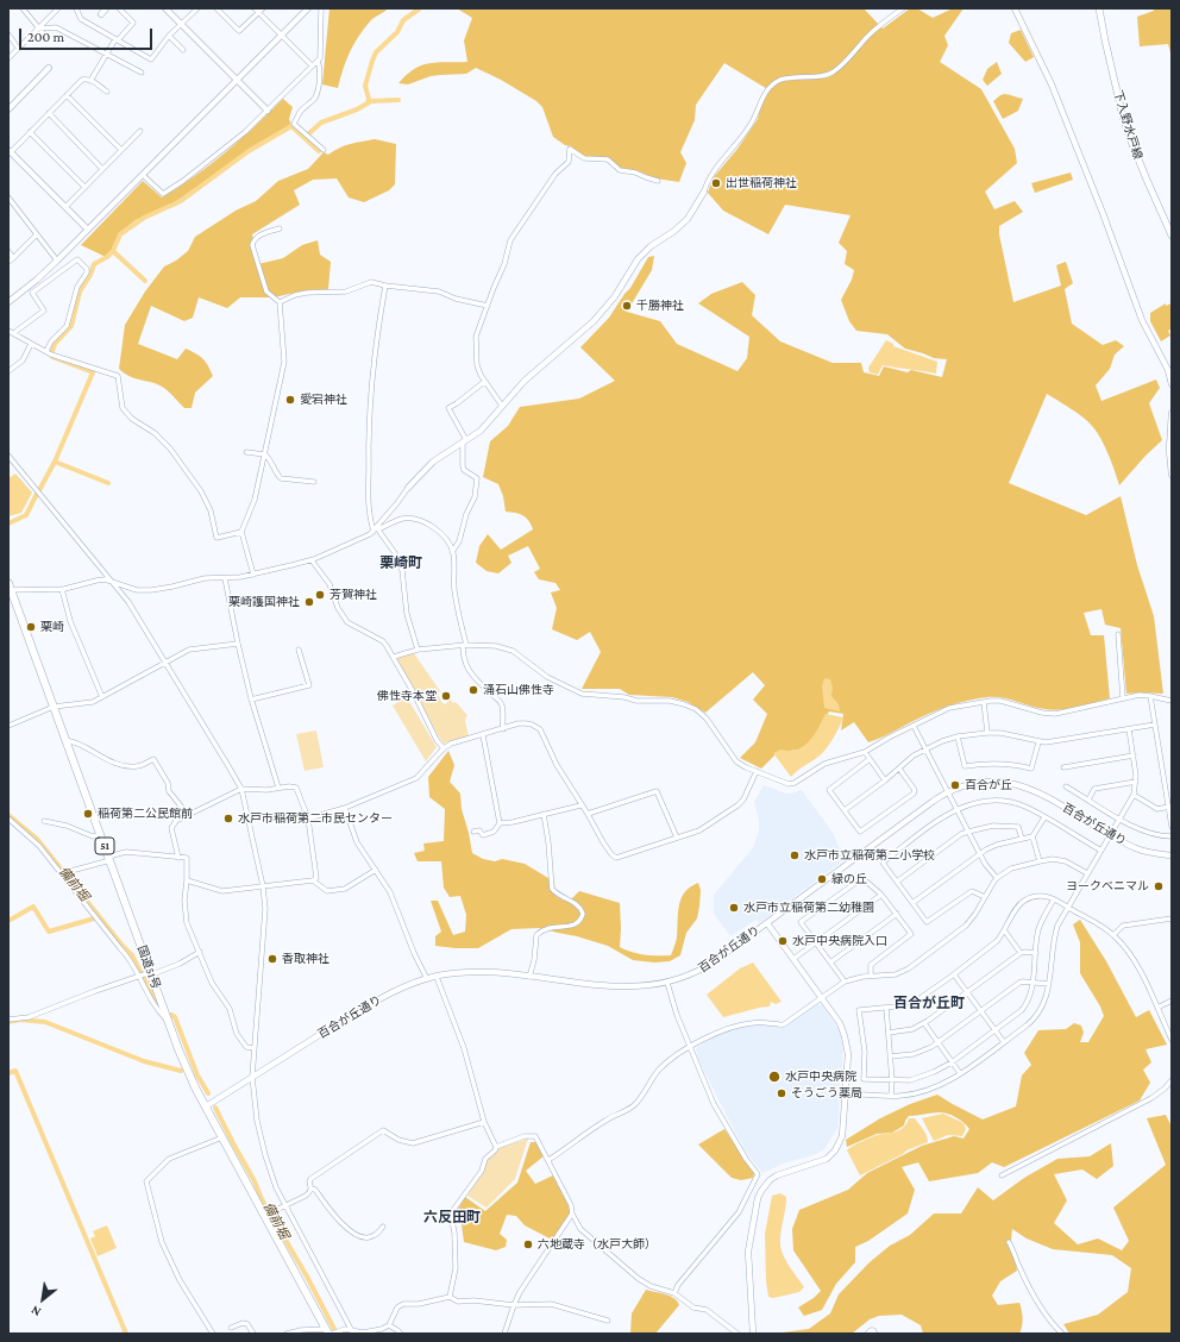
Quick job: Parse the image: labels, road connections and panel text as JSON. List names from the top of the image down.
{
  "streets": {
    "highway": ["51", "国道51号"],
    "main road": ["下入野水戸線"],
    "street": ["百合が丘通り"]
  },
  "crossings": [
    ["百合が丘通り", "国道51号"]
  ],
  "districts": ["栗崎町", "百合が丘町", "六反田町"],
  "water": ["備前堀"],
  "places": [
    "出世稲荷神社",
    "千勝神社",
    "愛宕神社",
    "芳賀神社",
    "栗崎護国神社",
    "栗崎",
    "涌石山佛性寺",
    "佛性寺本堂",
    "百合が丘",
    "稲荷第二公民館前",
    "水戸市稲荷第二市民センター",
    "水戸市立稲荷第二小学校",
    "緑の丘",
    "ヨークベニマル",
    "水戸市立稲荷第二幼稚園",
    "水戸中央病院入口",
    "香取神社",
    "水戸中央病院",
    "そうごう薬局",
    "六地蔵寺（水戸大師）"
  ],
  "scale_bar": "200 m",
  "north": "bottom left"
}
